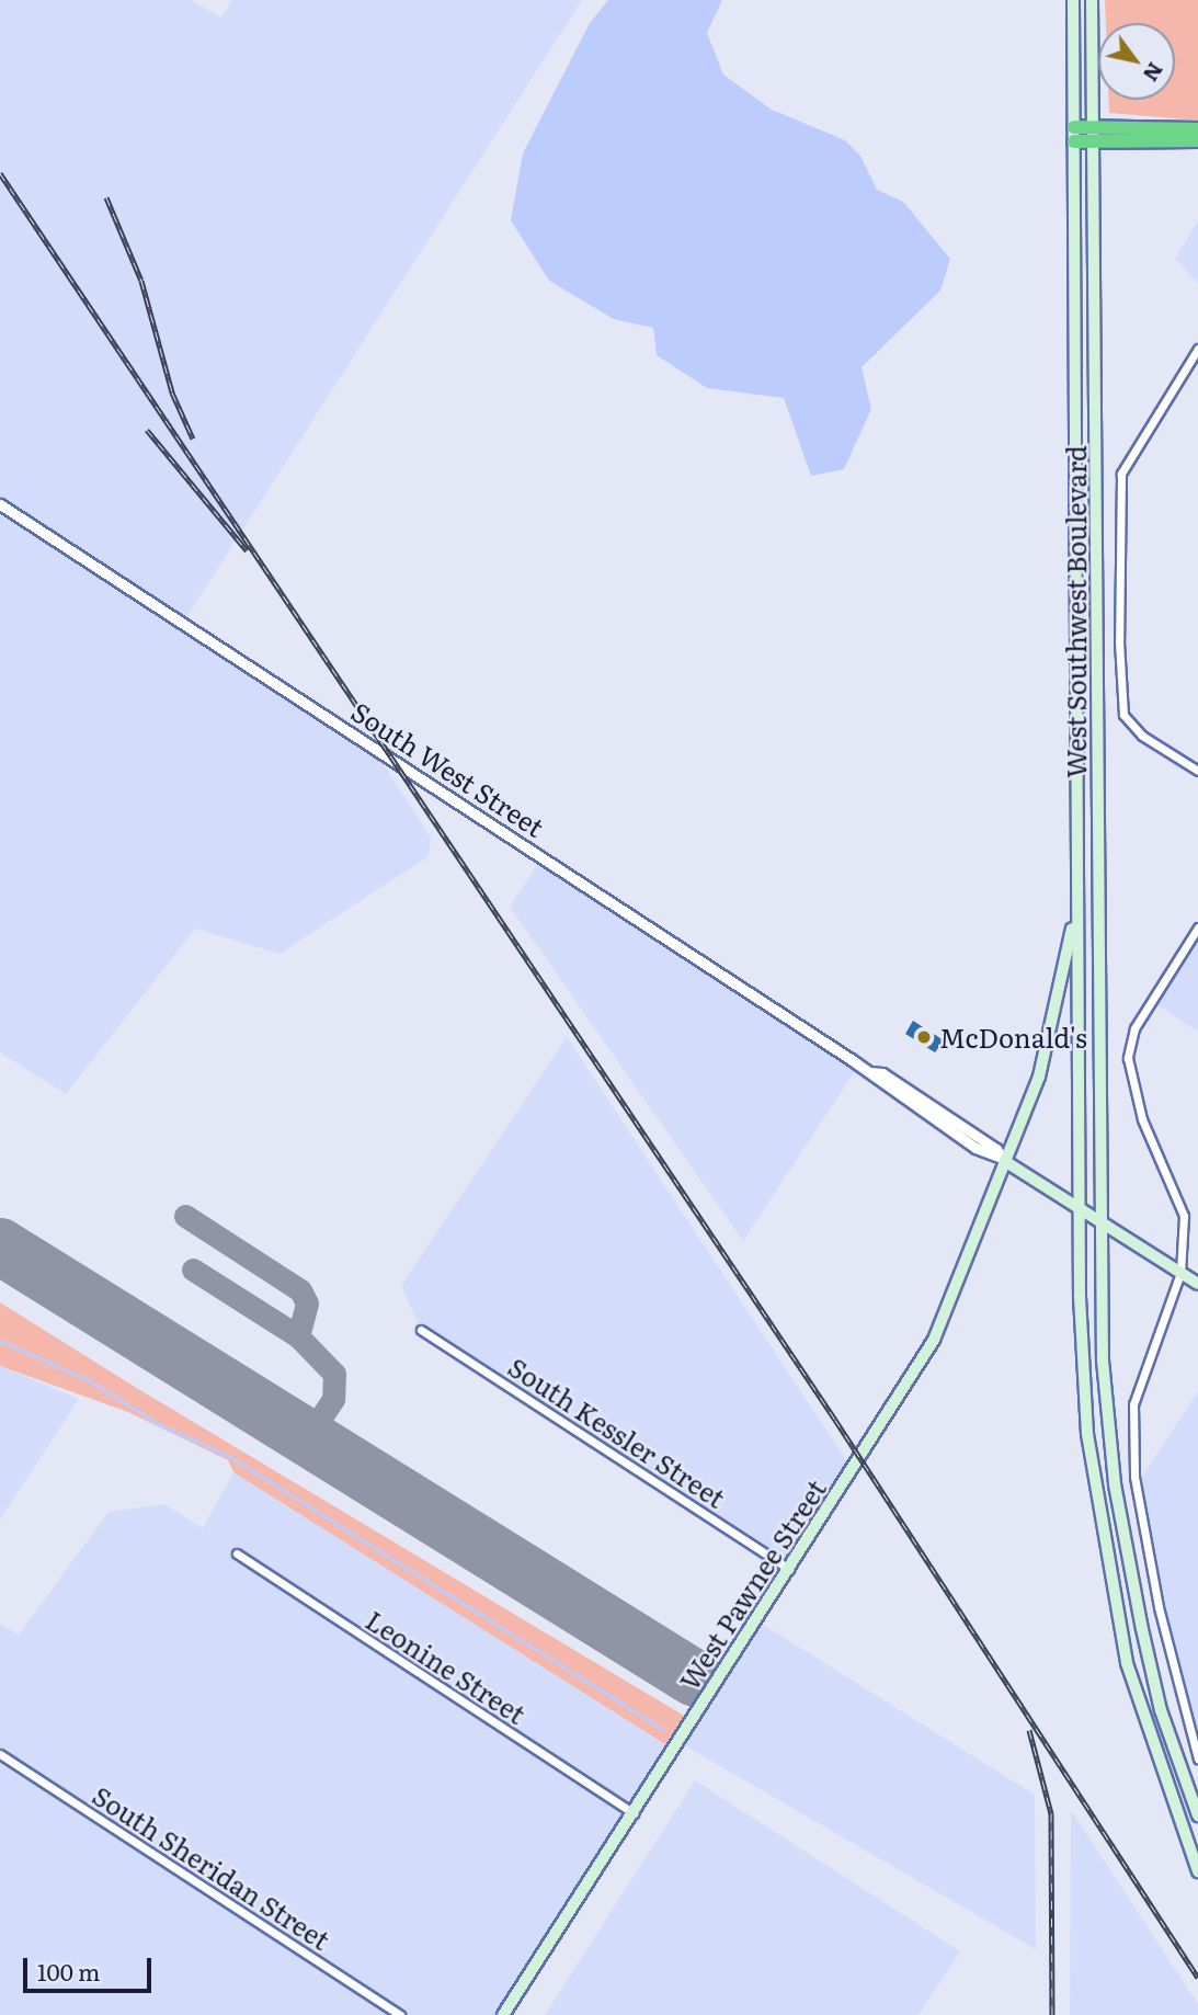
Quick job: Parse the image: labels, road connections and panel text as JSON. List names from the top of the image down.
{
  "streets": {
    "main road": ["West Southwest Boulevard", "South West Street", "West Pawnee Street"],
    "street": ["South Kessler Street", "Leonine Street", "South Sheridan Street"]
  },
  "crossings": [
    ["West Southwest Boulevard", "South West Street"],
    ["West Southwest Boulevard", "West Pawnee Street"],
    ["South West Street", "West Pawnee Street"],
    ["South Kessler Street", "West Pawnee Street"],
    ["West Pawnee Street", "Leonine Street"]
  ],
  "places": ["McDonald's"],
  "scale_bar": "100 m",
  "north": "bottom right"
}
